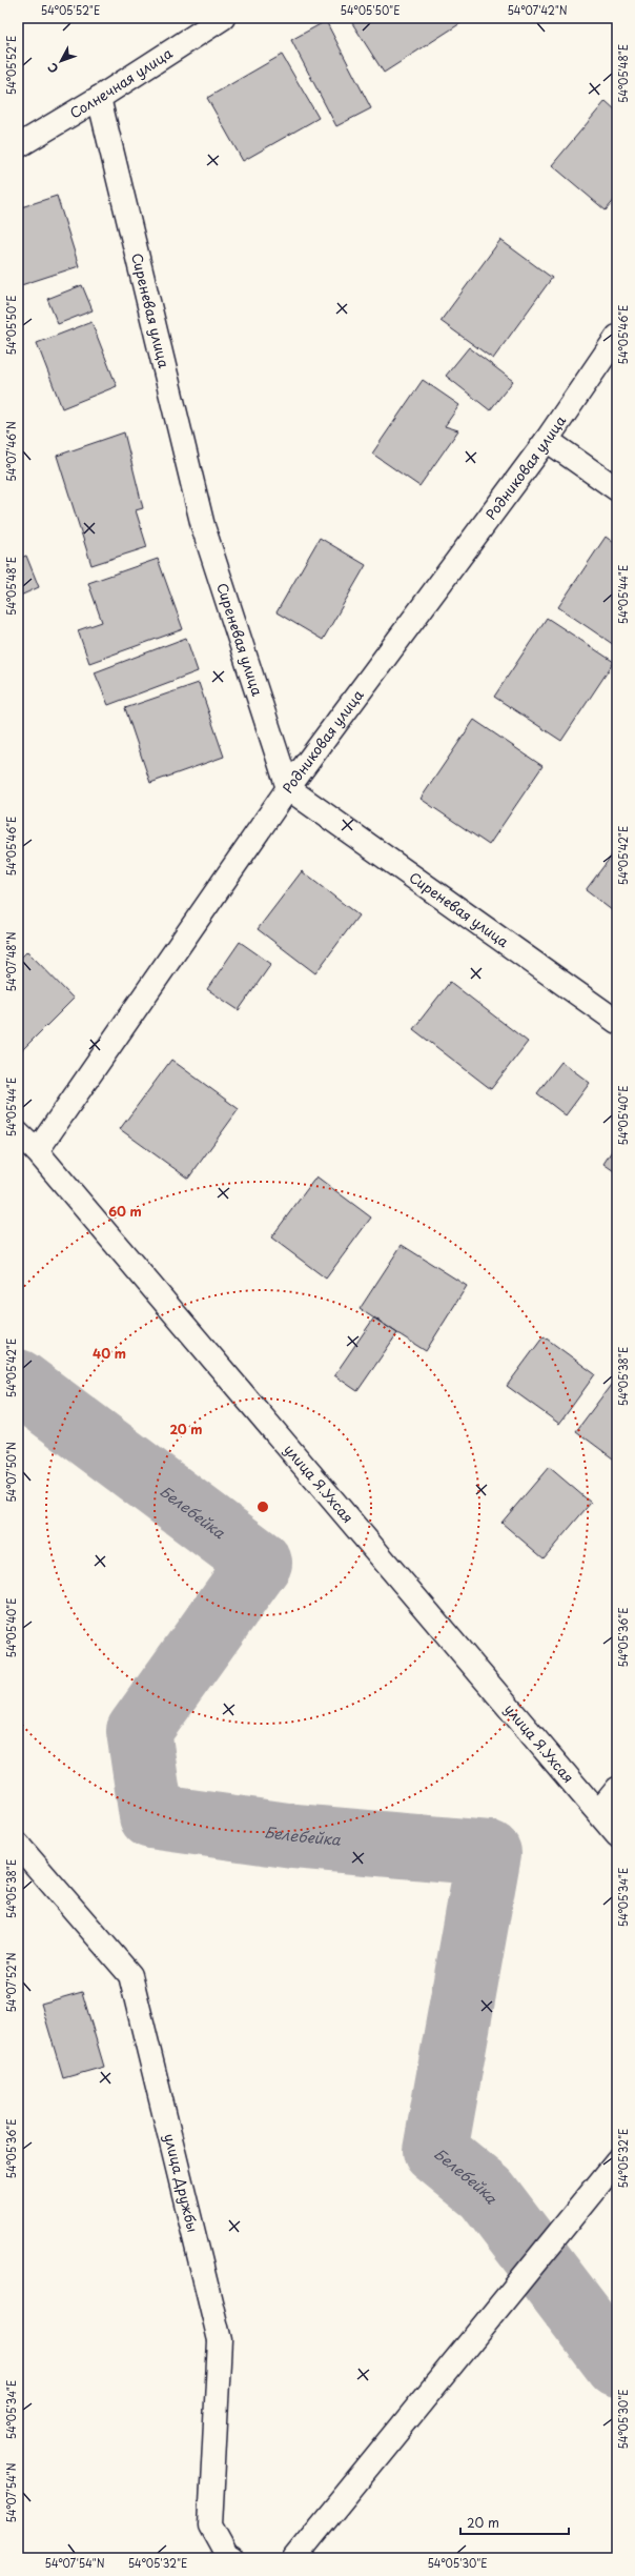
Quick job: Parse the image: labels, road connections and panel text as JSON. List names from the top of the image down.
{
  "streets": {
    "street": [
      "Солнечная улица",
      "Сиреневая улица",
      "Родниковая улица",
      "улица Я.Ухсая",
      "улица Дружбы"
    ]
  },
  "crossings": [
    ["Солнечная улица", "Сиреневая улица"],
    ["Сиреневая улица", "Родниковая улица"],
    ["Родниковая улица", "улица Я.Ухсая"]
  ],
  "water": ["Белебейка"],
  "scale_bar": "20 m",
  "north": "bottom left",
  "coordinates": [
    "54°05'52\"E",
    "54°05'50\"E",
    "54°07'42\"N",
    "54°05'48\"E",
    "54°05'46\"E",
    "54°07'46\"N",
    "54°05'44\"E",
    "54°05'42\"E",
    "54°07'48\"N",
    "54°05'40\"E",
    "54°05'38\"E",
    "54°07'50\"N",
    "54°05'36\"E",
    "54°05'34\"E",
    "54°07'52\"N",
    "54°05'32\"E",
    "54°05'30\"E",
    "54°07'54\"N"
  ],
  "rings": ["60 m", "40 m", "20 m"]
}
